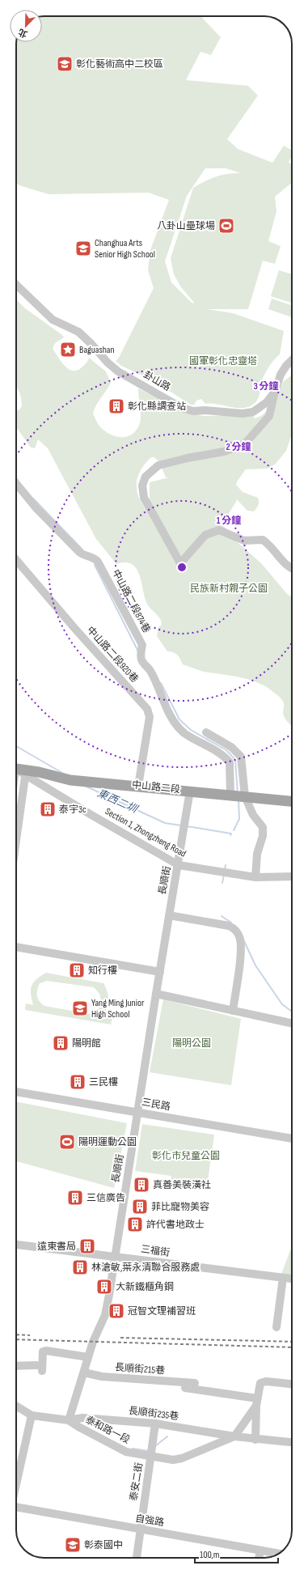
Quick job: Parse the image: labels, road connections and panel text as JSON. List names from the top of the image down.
{
  "streets": {
    "main road": ["中山路二段"],
    "street": [
      "卦山路",
      "中山路二段874巷",
      "中山路二段920巷",
      "Section 1, Zhongzheng Road",
      "長順街",
      "三民路",
      "三福街",
      "長順街215巷",
      "長順街235巷",
      "泰和路一段",
      "泰安二街",
      "自強路"
    ]
  },
  "crossings": [
    ["中山路二段874巷", "中山路二段"],
    ["中山路二段920巷", "中山路二段"],
    ["中山路二段", "Section 1, Zhongzheng Road"],
    ["中山路二段", "長順街"],
    ["Section 1, Zhongzheng Road", "長順街"],
    ["長順街", "三民路"],
    ["長順街", "三福街"],
    ["長順街", "長順街215巷"],
    ["長順街", "長順街235巷"],
    ["長順街", "泰和路一段"],
    ["長順街235巷", "泰和路一段"],
    ["長順街235巷", "泰安二街"],
    ["泰和路一段", "泰安二街"],
    ["泰安二街", "自強路"]
  ],
  "water": ["東西二圳"],
  "parks": [
    "國軍彰化忠靈塔",
    "民族新村親子公園",
    "陽明公園",
    "彰化市兒童公園"
  ],
  "places": {
    "school or university": [
      "彰化藝術高中二校區",
      "Changhua Arts Senior High School",
      "Yang Ming Junior High School",
      "彰泰國中"
    ],
    "sports": ["八卦山壘球場", "陽明運動公園"],
    "place": ["Baguashan"],
    "building": [
      "彰化縣調查站",
      "泰宇3c",
      "知行樓",
      "陽明館",
      "三民樓",
      "真善美裝潢社",
      "三信廣告",
      "菲比寵物美容",
      "許代書地政士",
      "遠東書局",
      "林滄敏,葉永清聯合服務處",
      "大新鐵櫃角鋼",
      "冠智文理補習班"
    ]
  },
  "scale_bar": "100 m",
  "north": "bottom left",
  "rings": ["3 分鐘", "2 分鐘", "1 分鐘"]
}
